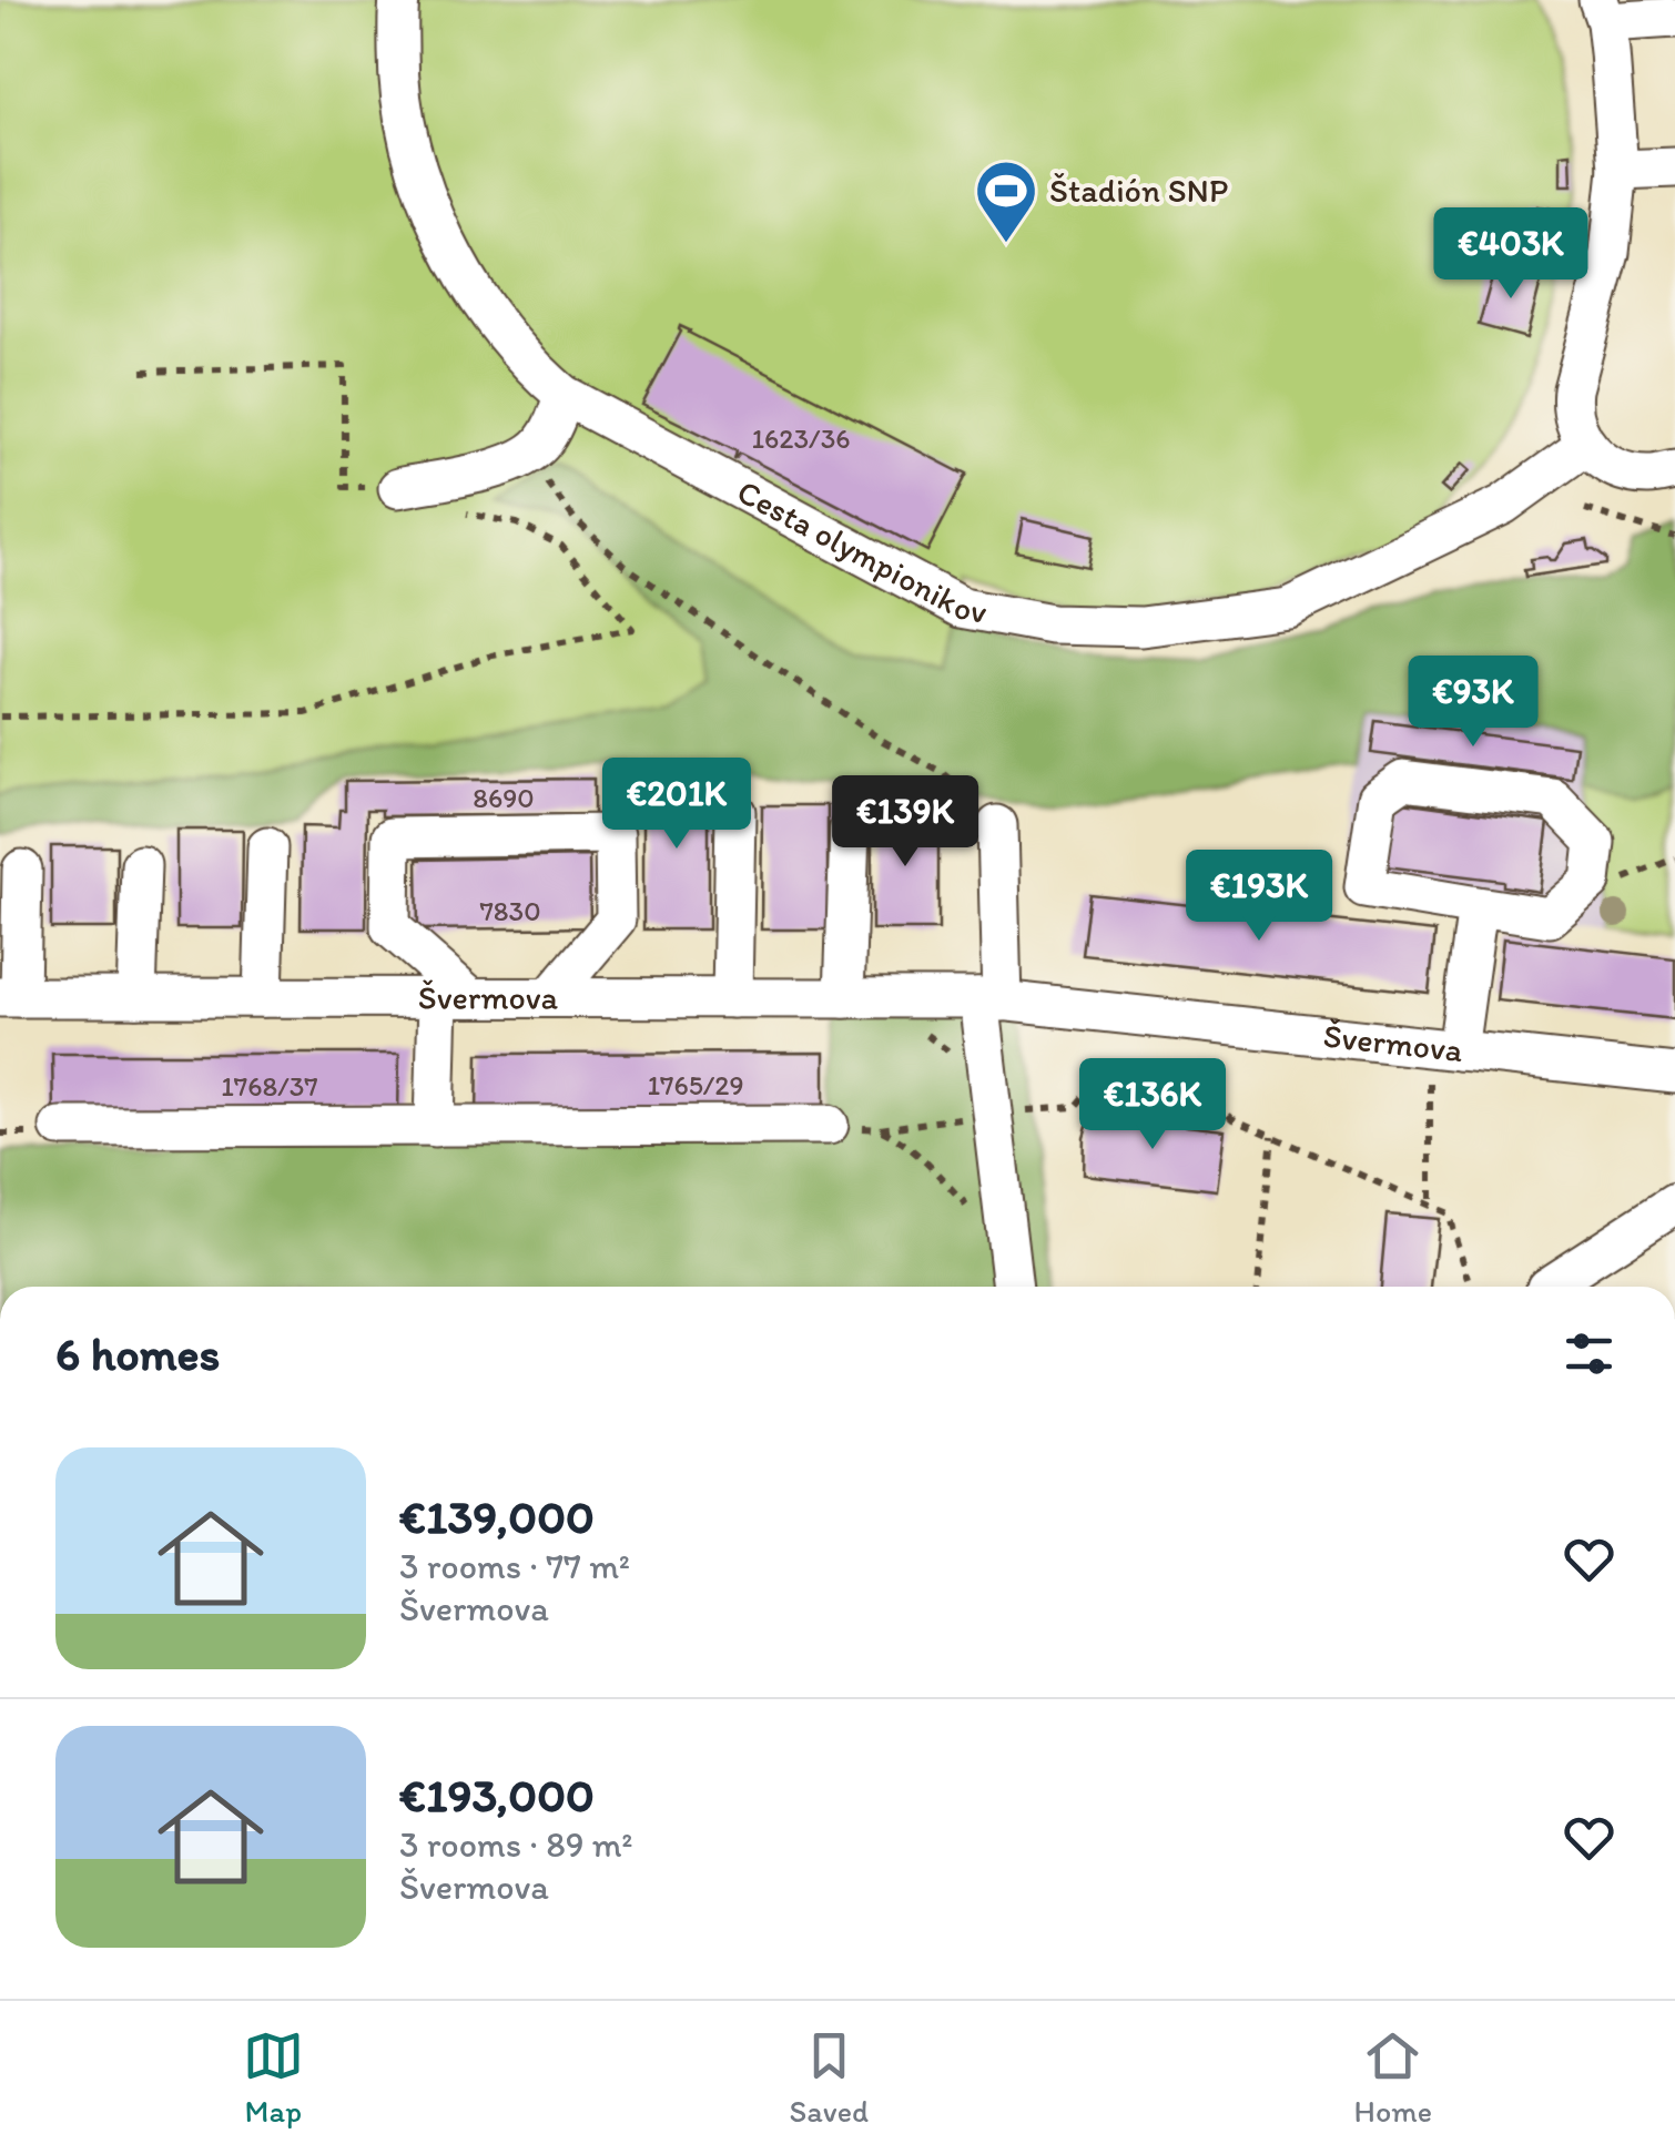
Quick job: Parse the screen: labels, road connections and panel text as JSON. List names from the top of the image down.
{
  "streets": {
    "street": ["Cesta olympionikov", "Švermova"]
  },
  "places": {
    "sports": ["Štadión SNP"]
  },
  "house_numbers": [
    "1623/36",
    "8690",
    "7830",
    "1765/29",
    "1768/37"
  ],
  "page": {
    "price": [
      "€403K",
      "€93K",
      "€201K",
      "€139K",
      "€193K",
      "€136K"
    ],
    "heading": "6 homes",
    "list": [
      {
        "name": "€139,000",
        "note": "3 rooms · 77 m² · Švermova"
      },
      {
        "name": "€193,000",
        "note": "3 rooms · 89 m² · Švermova"
      }
    ],
    "tabs": ["Map", "Saved", "Home"]
  }
}
